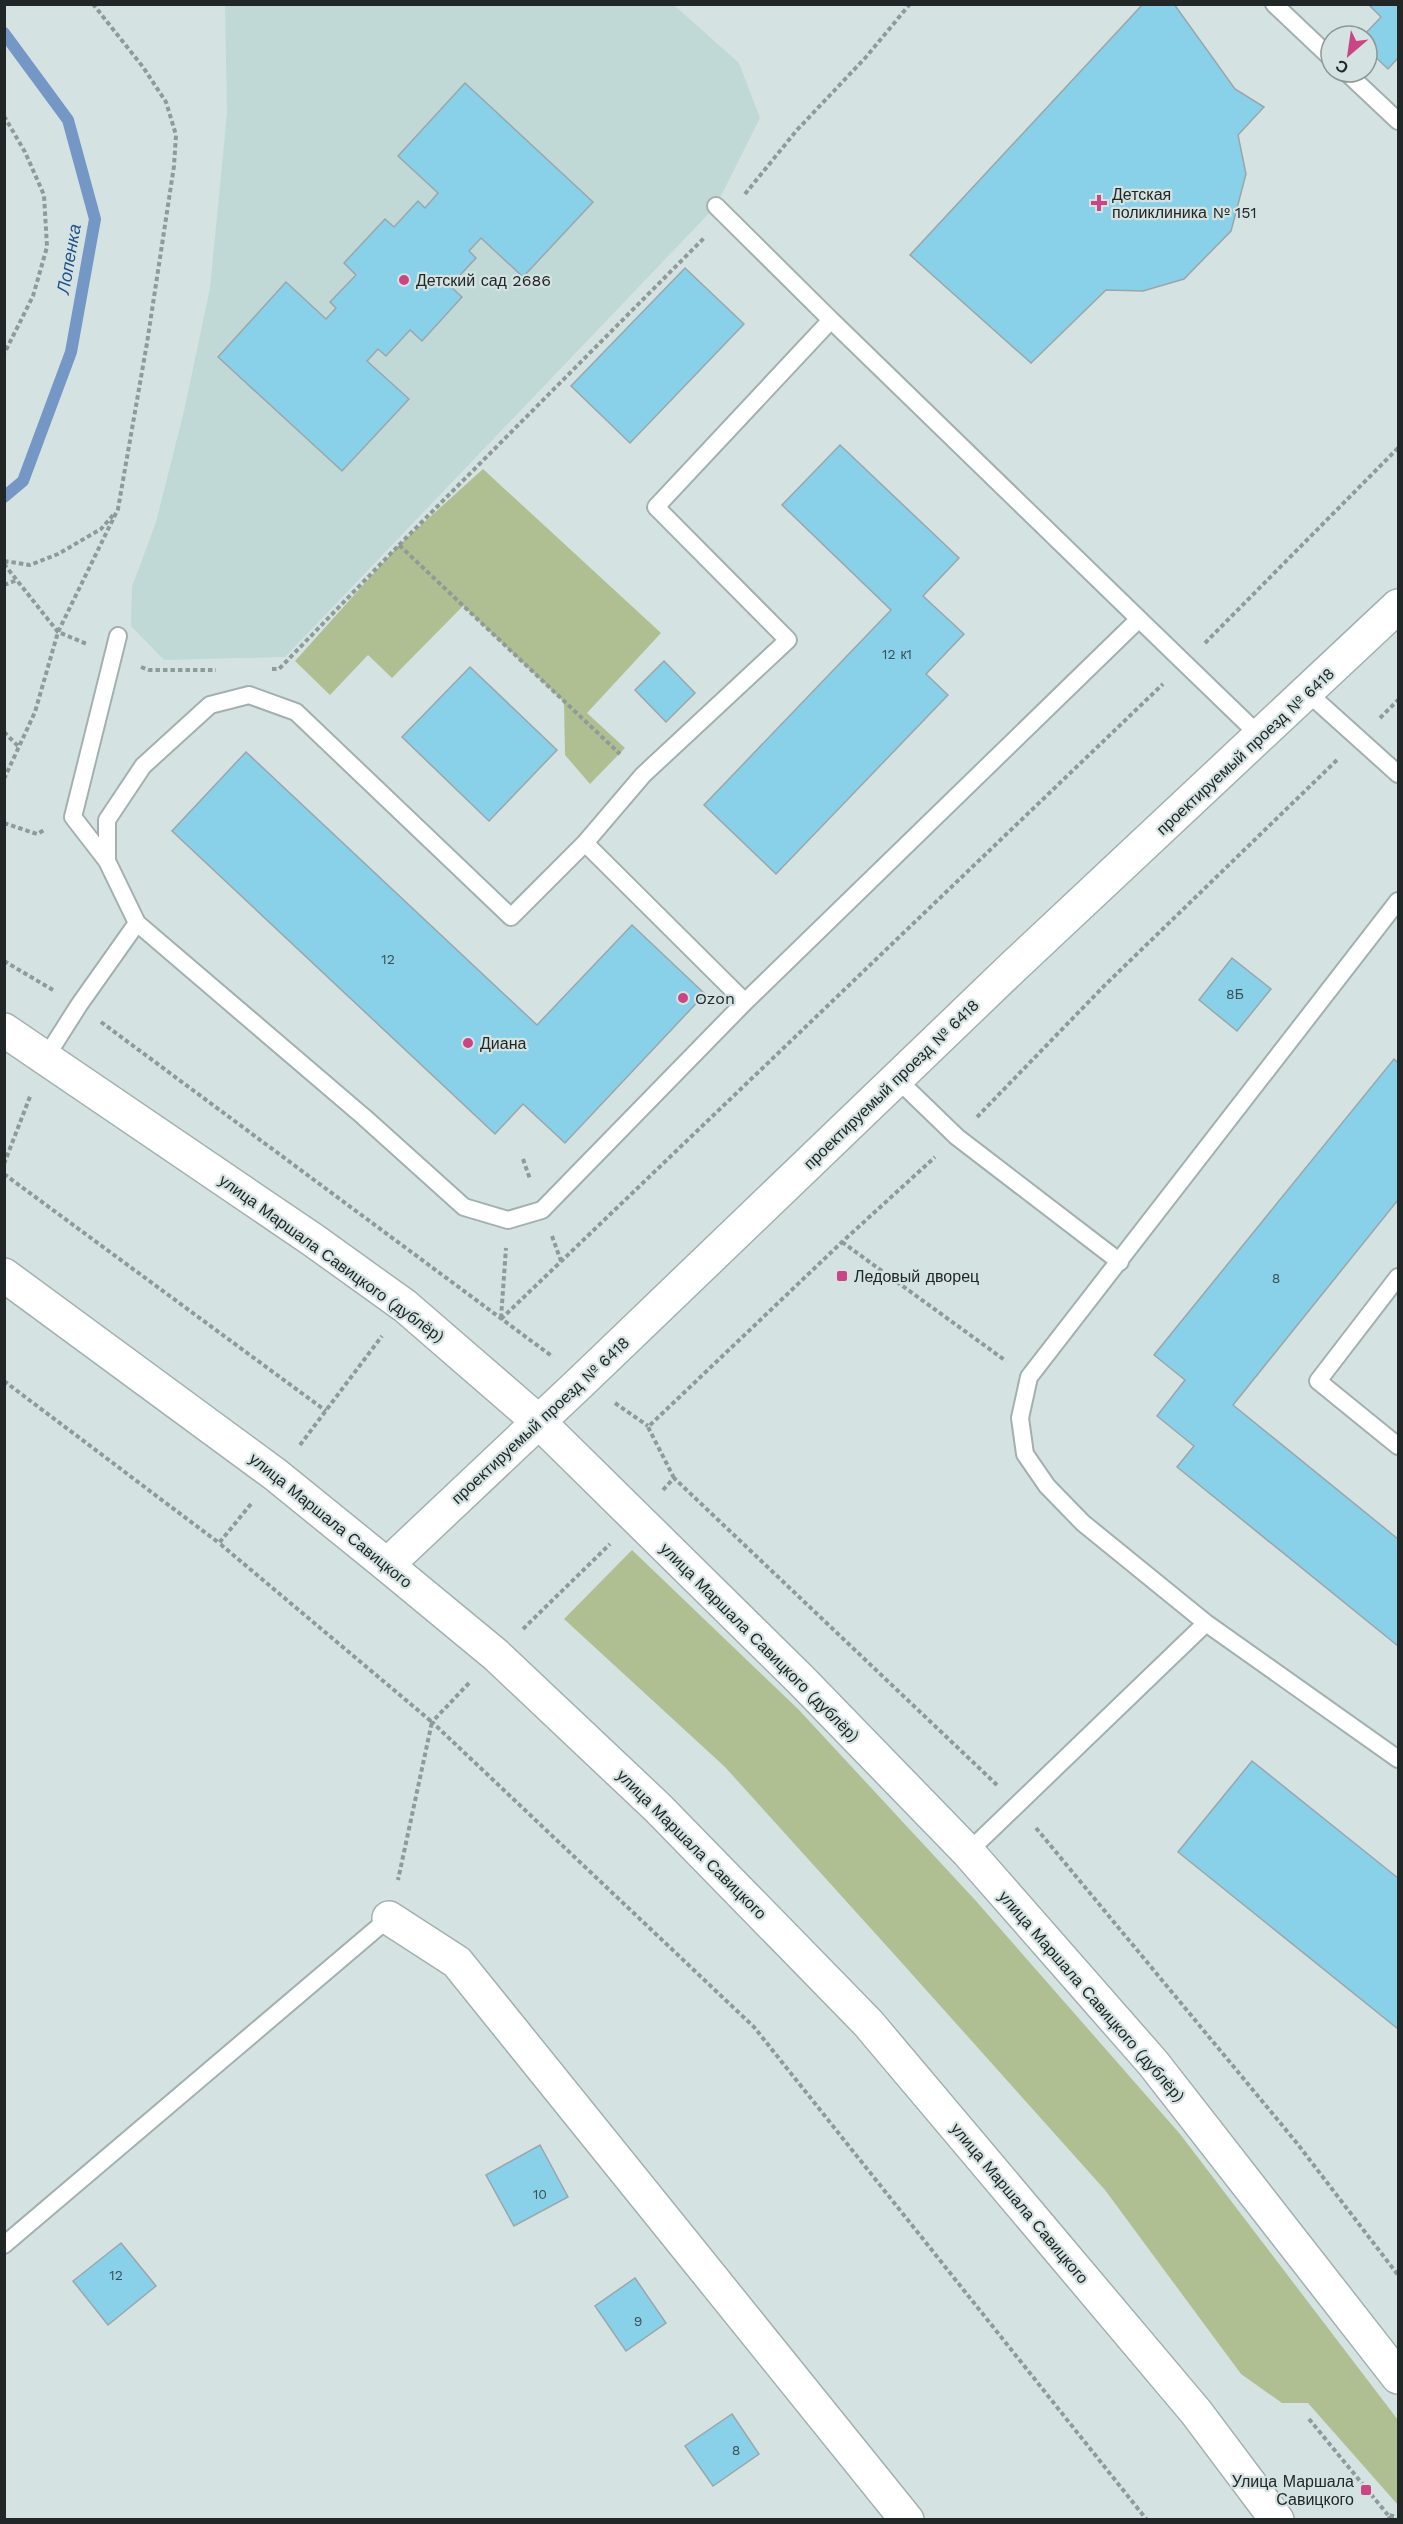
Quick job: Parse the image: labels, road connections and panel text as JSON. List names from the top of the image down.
{
  "streets": {
    "street": ["проектируемый проезд № 6418", "улица Маршала Савицкого (дублёр)", "улица Маршала Савицкого"]
  },
  "crossings": [
    ["проектируемый проезд № 6418", "улица Маршала Савицкого (дублёр)"],
    ["проектируемый проезд № 6418", "улица Маршала Савицкого"]
  ],
  "water": ["Лопенка"],
  "places": {
    "health": ["Детская поликлиника № 151"],
    "other": ["Детский сад 2686", "Ozon", "Диана"],
    "transit": ["Ледовый дворец", "Улица Маршала Савицкого"]
  },
  "house_numbers": [
    "12 к1",
    "12",
    "8Б",
    "8",
    "10",
    "12",
    "9",
    "8"
  ],
  "north": "bottom left"
}
